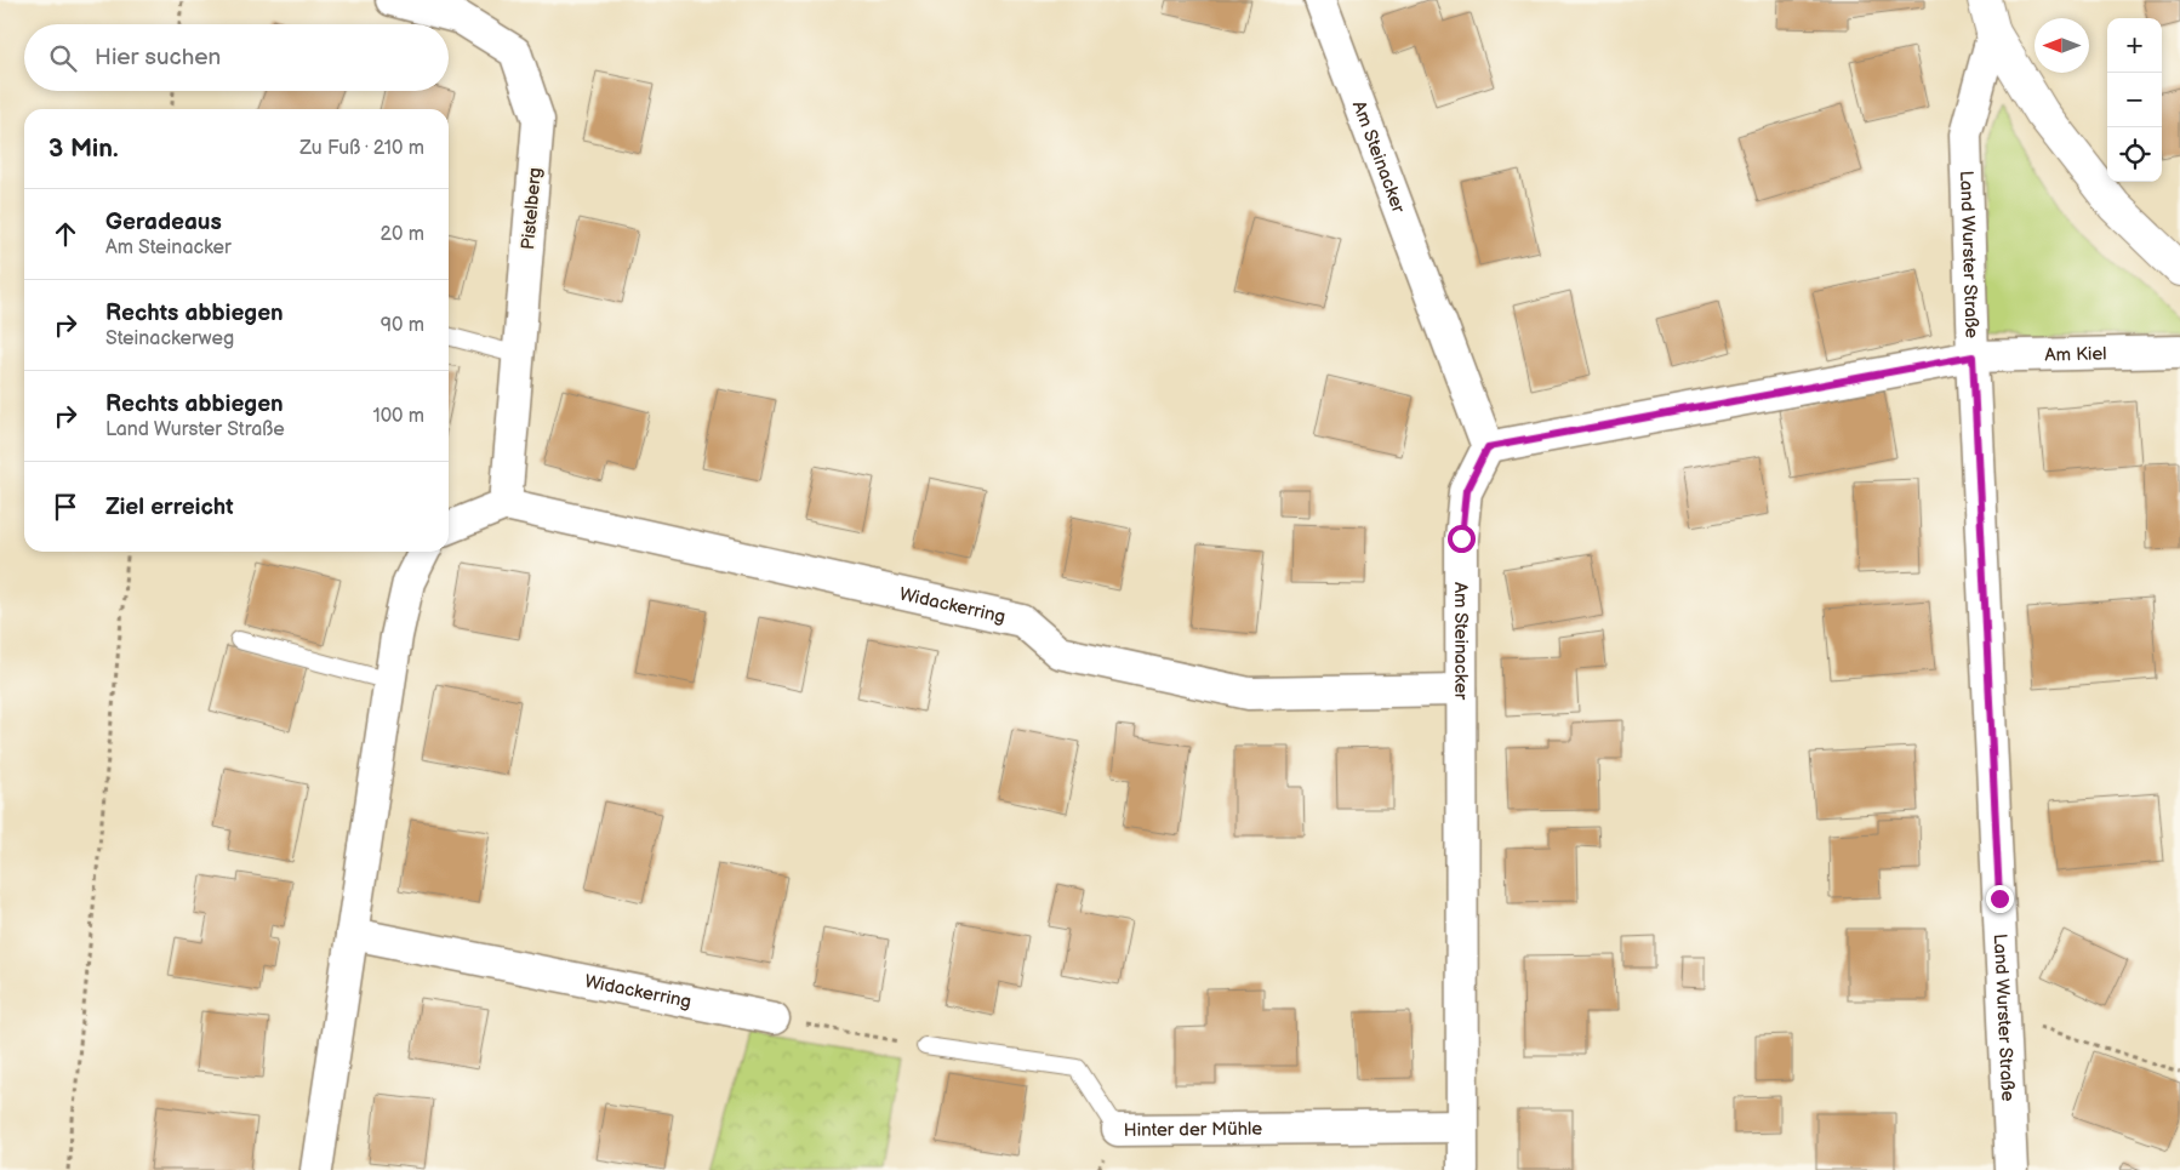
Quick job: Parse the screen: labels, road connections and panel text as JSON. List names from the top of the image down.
{
  "streets": {
    "street": [
      "Am Steinacker",
      "Pistelberg",
      "Land Wurster Straße",
      "Am Kiel",
      "Widackerring",
      "Hinter der Mühle"
    ]
  },
  "crossings": [
    ["Am Steinacker", "Am Kiel"],
    ["Am Steinacker", "Widackerring"],
    ["Am Steinacker", "Hinter der Mühle"],
    ["Pistelberg", "Widackerring"],
    ["Land Wurster Straße", "Am Kiel"]
  ],
  "north": "left",
  "page": {
    "map_buttons": ["+", "−"],
    "search": "Hier suchen",
    "heading": ["3 Min.", "Zu Fuß · 210 m"],
    "list": [
      ["Geradeaus", "Am Steinacker", "20 m"],
      ["Rechts abbiegen", "Steinackerweg", "90 m"],
      ["Rechts abbiegen", "Land Wurster Straße", "100 m"],
      "Ziel erreicht"
    ]
  }
}
